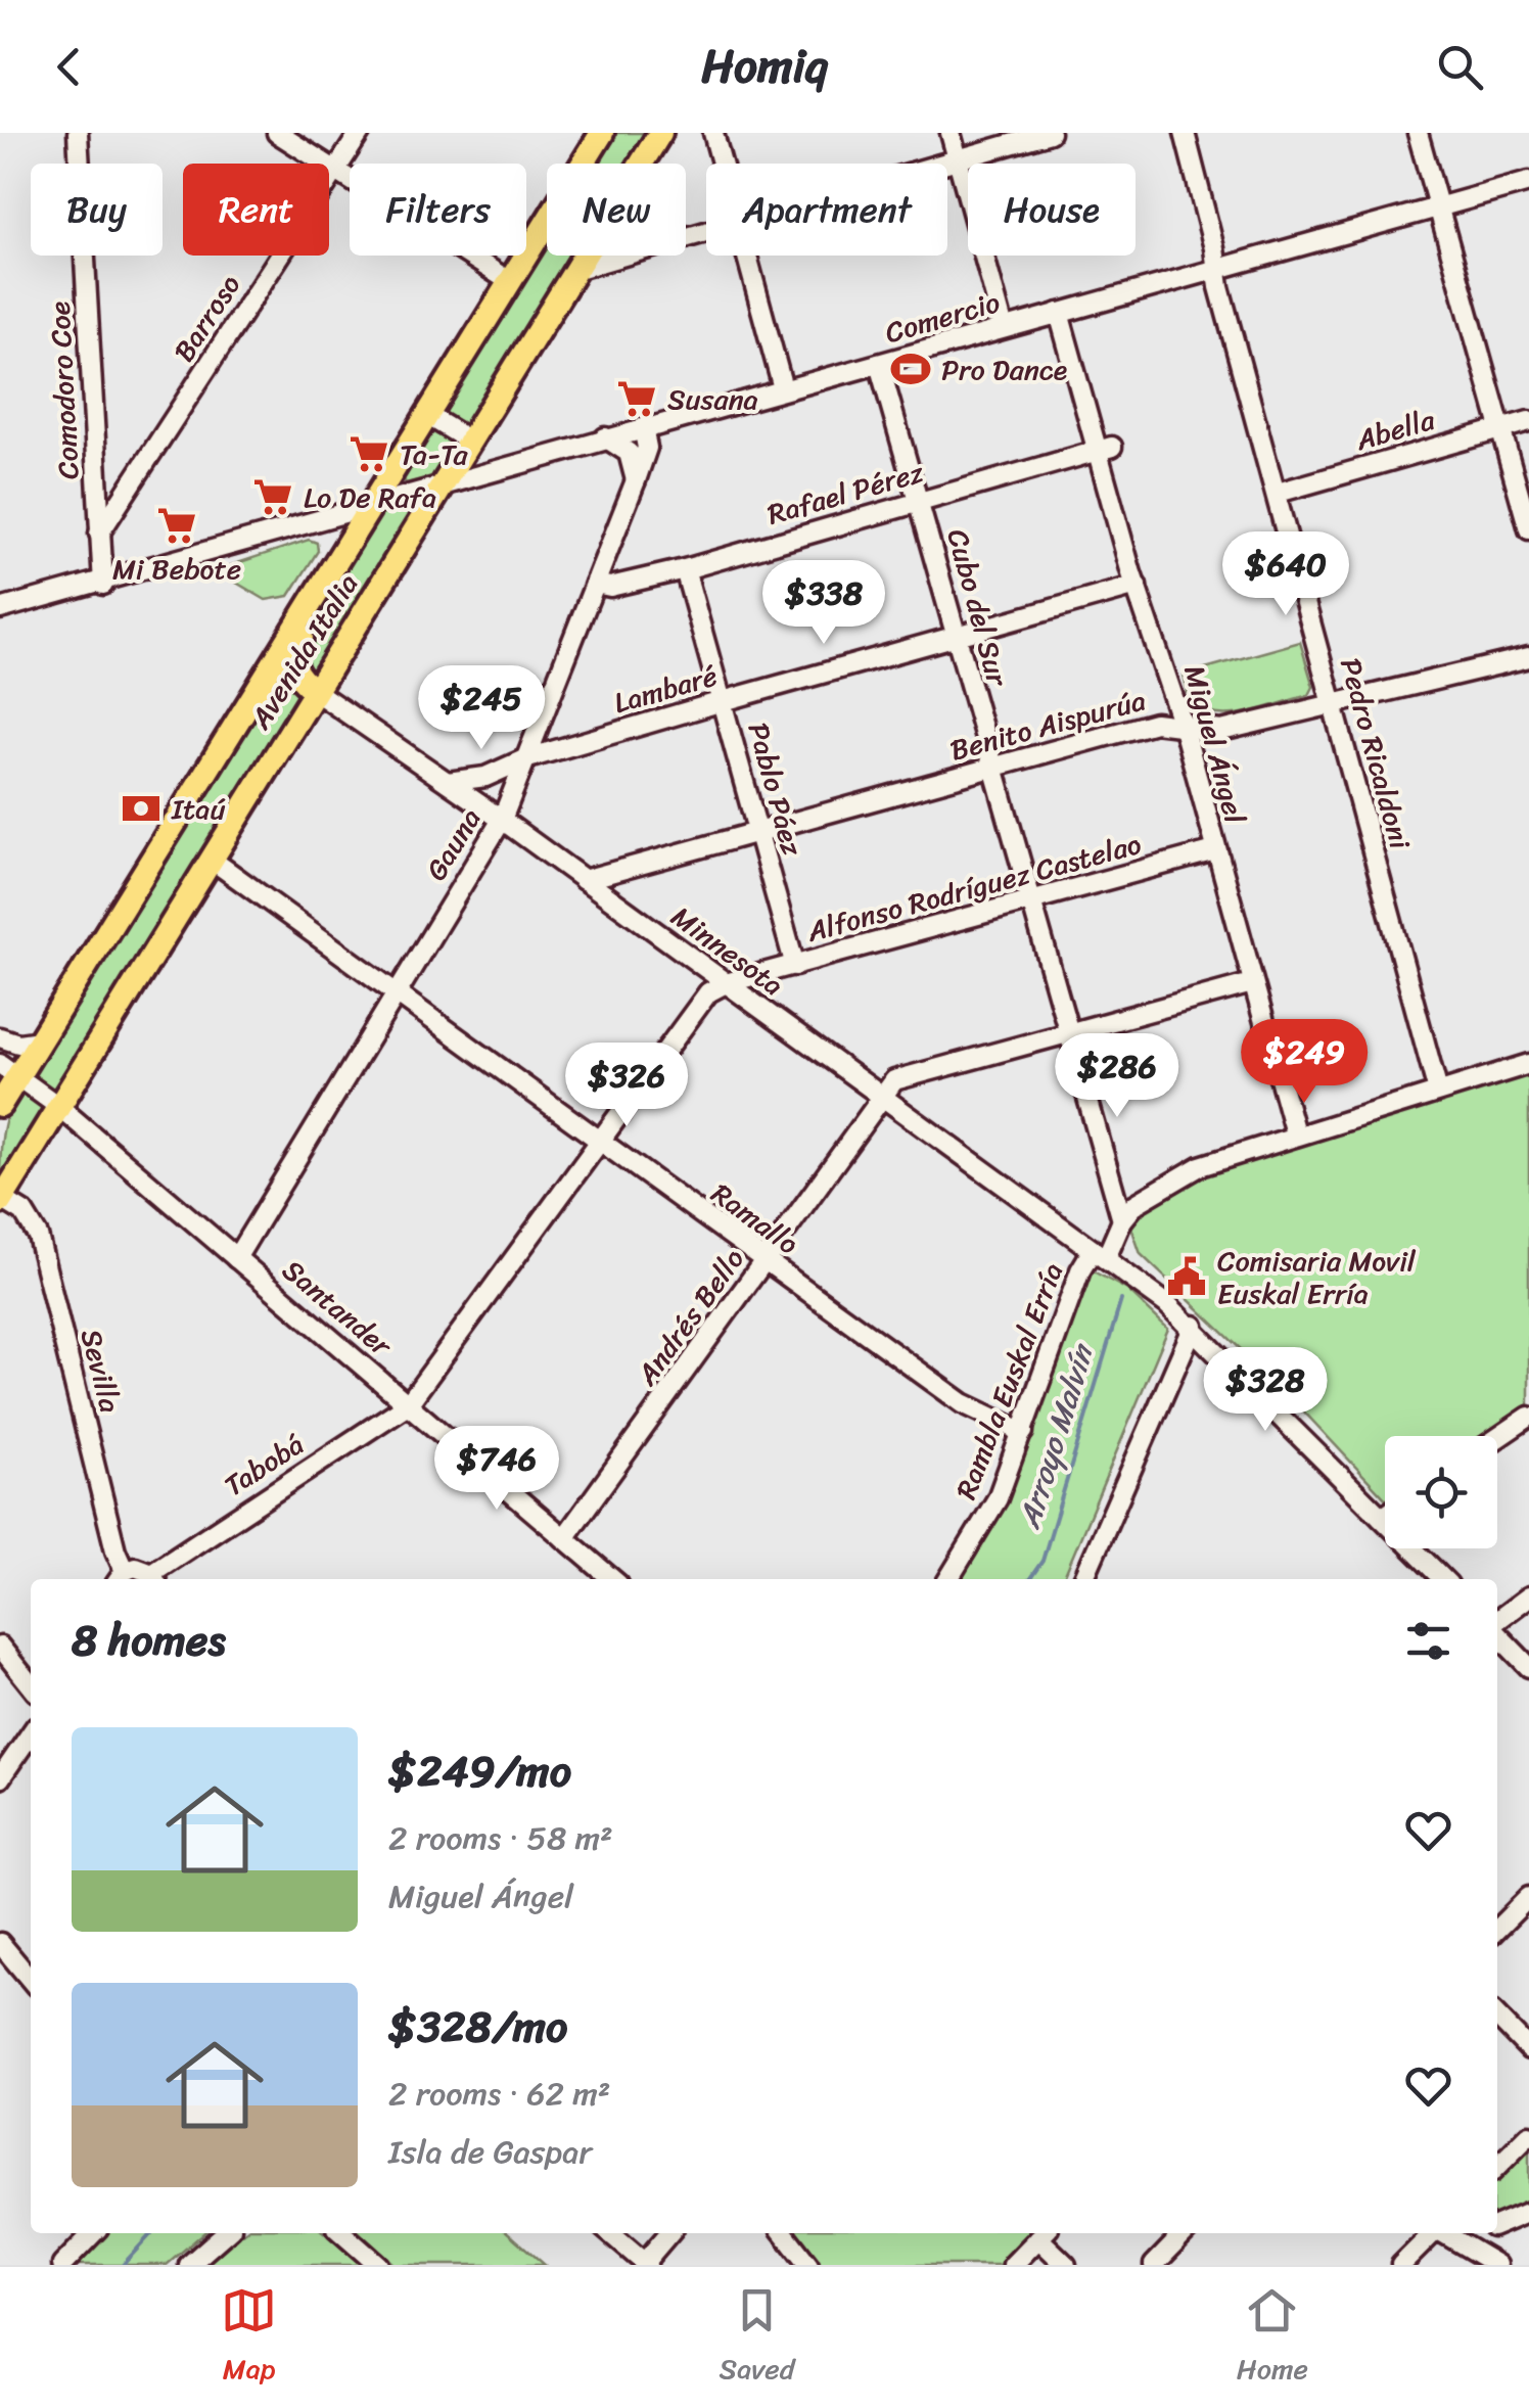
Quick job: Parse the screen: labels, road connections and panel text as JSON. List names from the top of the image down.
{
  "streets": {
    "main road": ["Avenida Italia"],
    "street": [
      "Comercio",
      "Barroso",
      "Comodoro Coe",
      "Abella",
      "Rafael Pérez",
      "Cubo del Sur",
      "Lambaré",
      "Benito Aispurúa",
      "Miguel Ángel",
      "Pedro Ricaldoni",
      "Pablo Páez",
      "Gauna",
      "Alfonso Rodríguez Castelao",
      "Minnesota",
      "Ramallo",
      "Santander",
      "Andrés Bello",
      "Sevilla",
      "Rambla Euskal Erría",
      "Tabobá"
    ]
  },
  "crossings": [
    ["Comercio", "Comodoro Coe"],
    ["Comercio", "Cubo del Sur"],
    ["Comercio", "Avenida Italia"],
    ["Comercio", "Miguel Ángel"],
    ["Comercio", "Pedro Ricaldoni"],
    ["Comercio", "Gauna"],
    ["Barroso", "Comodoro Coe"],
    ["Abella", "Pedro Ricaldoni"],
    ["Rafael Pérez", "Cubo del Sur"],
    ["Rafael Pérez", "Miguel Ángel"],
    ["Rafael Pérez", "Pablo Páez"],
    ["Rafael Pérez", "Gauna"],
    ["Cubo del Sur", "Lambaré"],
    ["Cubo del Sur", "Benito Aispurúa"],
    ["Cubo del Sur", "Alfonso Rodríguez Castelao"],
    ["Cubo del Sur", "Andrés Bello"],
    ["Cubo del Sur", "Rambla Euskal Erría"],
    ["Avenida Italia", "Minnesota"],
    ["Avenida Italia", "Ramallo"],
    ["Avenida Italia", "Santander"],
    ["Avenida Italia", "Sevilla"],
    ["Lambaré", "Miguel Ángel"],
    ["Lambaré", "Pablo Páez"],
    ["Lambaré", "Gauna"],
    ["Lambaré", "Minnesota"],
    ["Benito Aispurúa", "Miguel Ángel"],
    ["Benito Aispurúa", "Pedro Ricaldoni"],
    ["Benito Aispurúa", "Pablo Páez"],
    ["Benito Aispurúa", "Minnesota"],
    ["Miguel Ángel", "Alfonso Rodríguez Castelao"],
    ["Miguel Ángel", "Andrés Bello"],
    ["Pablo Páez", "Alfonso Rodríguez Castelao"],
    ["Gauna", "Minnesota"],
    ["Gauna", "Ramallo"],
    ["Gauna", "Santander"],
    ["Alfonso Rodríguez Castelao", "Minnesota"],
    ["Minnesota", "Andrés Bello"],
    ["Minnesota", "Rambla Euskal Erría"],
    ["Ramallo", "Andrés Bello"],
    ["Ramallo", "Rambla Euskal Erría"],
    ["Santander", "Andrés Bello"],
    ["Santander", "Tabobá"],
    ["Sevilla", "Tabobá"]
  ],
  "water": ["Arroyo Malvín"],
  "places": {
    "sports": ["Pro Dance"],
    "supermarket": [
      "Susana",
      "Ta-Ta",
      "Lo De Rafa",
      "Mi Bebote"
    ],
    "bank": ["Itaú"],
    "public building": ["Comisaria Movil Euskal Erría"]
  },
  "page": {
    "header": "Homiq",
    "chip": [
      "Buy",
      "Rent",
      "Filters",
      "New",
      "Apartment",
      "House"
    ],
    "price": [
      "$640",
      "$338",
      "$245",
      "$249",
      "$286",
      "$326",
      "$328",
      "$746"
    ],
    "heading": "8 homes",
    "list": [
      {
        "name": "$249/mo",
        "note": "2 rooms · 58 m² · Miguel Ángel"
      },
      {
        "name": "$328/mo",
        "note": "2 rooms · 62 m² · Isla de Gaspar"
      }
    ],
    "tabs": ["Map", "Saved", "Home"]
  }
}
